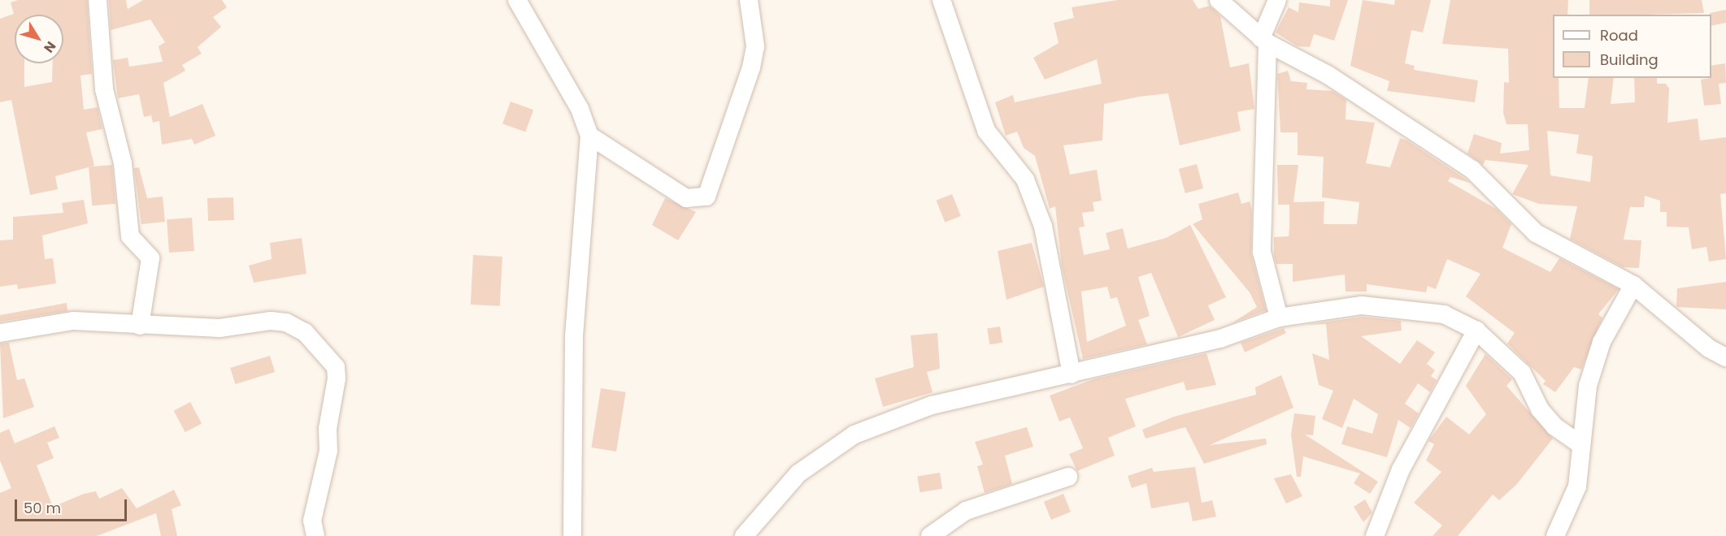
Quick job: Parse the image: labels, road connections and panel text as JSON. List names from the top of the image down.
{
  "legend": ["Road", "Building"],
  "scale_bar": "50 m",
  "north": "bottom right"
}
